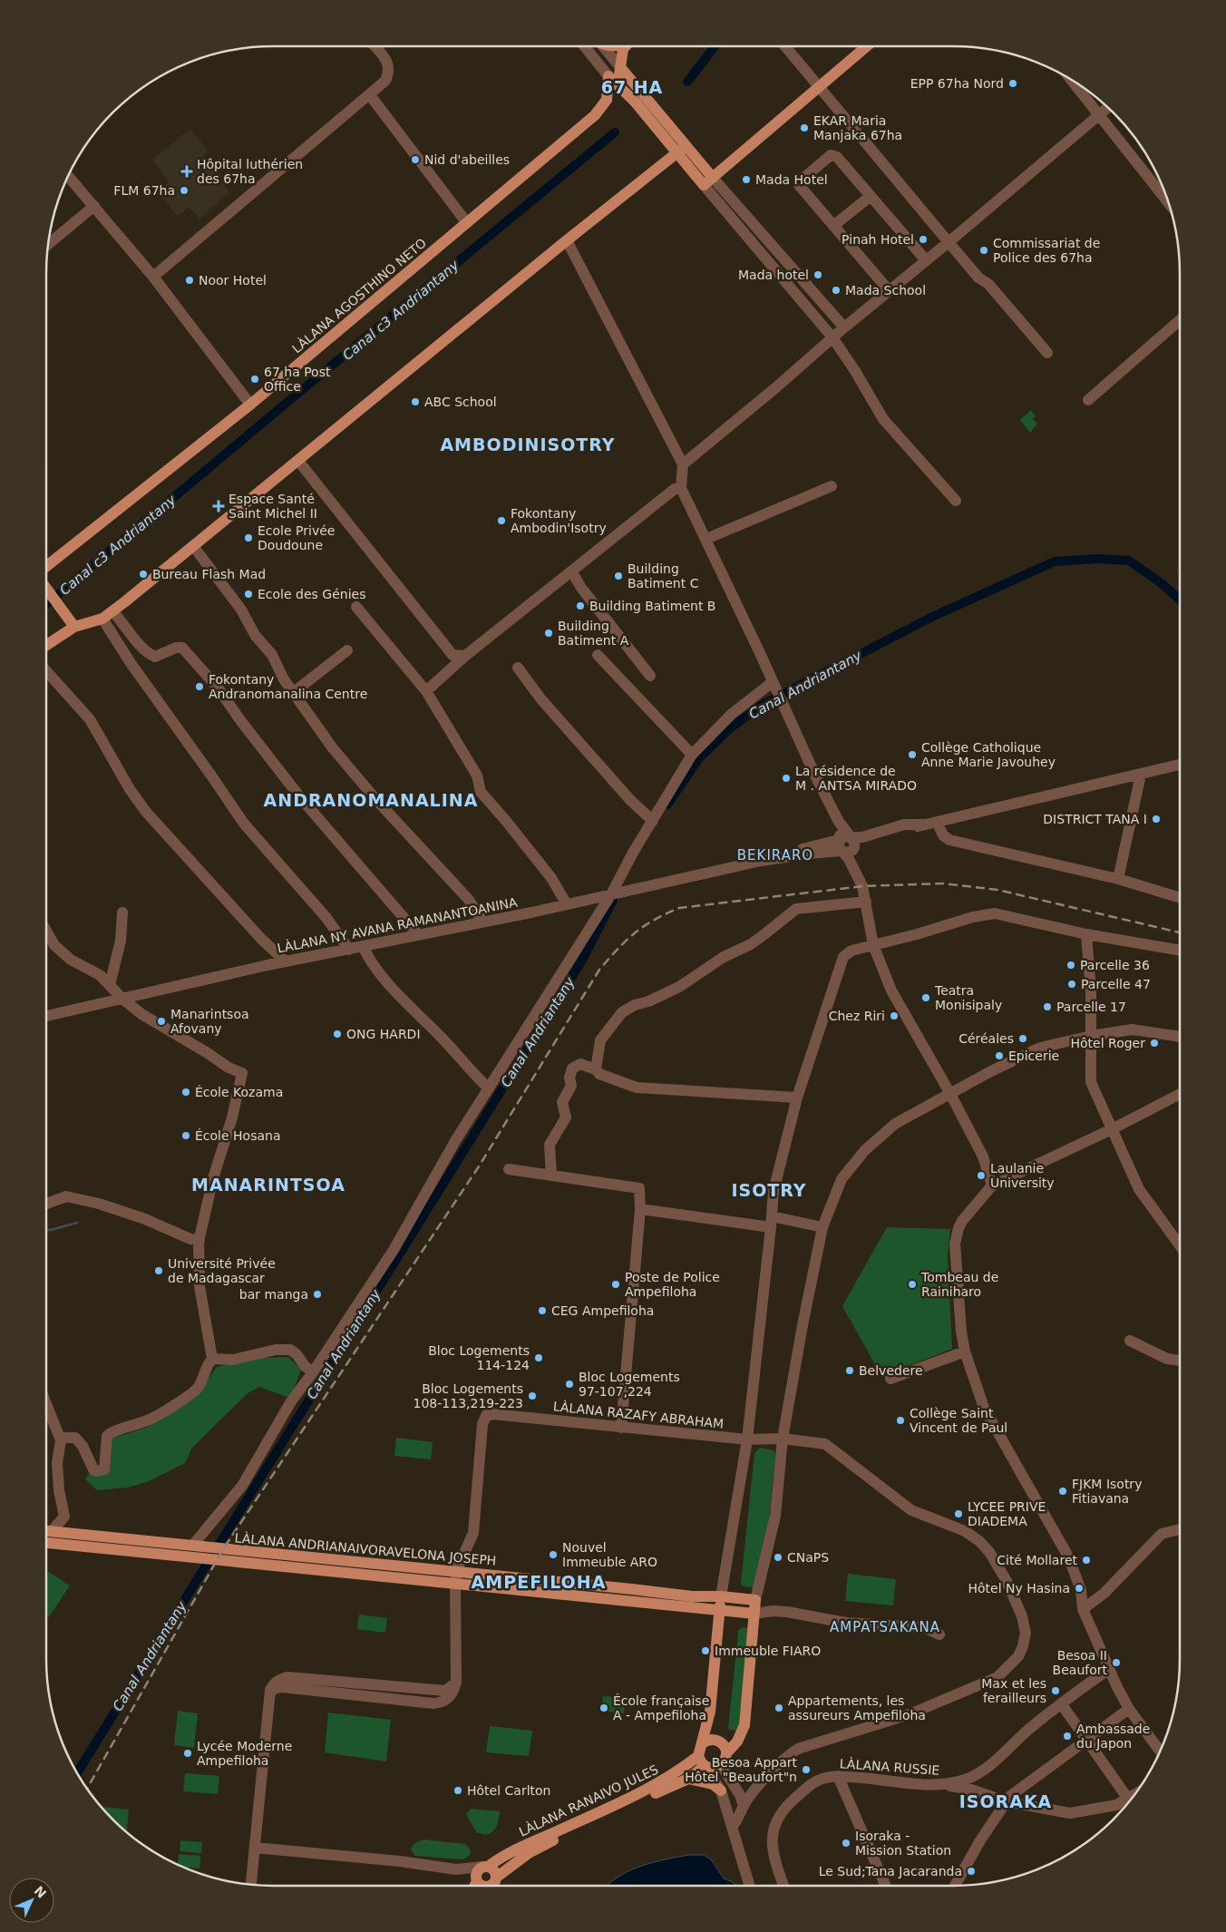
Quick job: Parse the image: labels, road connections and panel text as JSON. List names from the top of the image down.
{
  "streets": {
    "main road": ["LÀLANA AGOSTHINO NETO", "LÀLANA ANDRIANAIVORAVELONA JOSEPH", "LÀLANA RANAIVO JULES"],
    "street": ["LÀLANA NY AVANA RAMANANTOANINA", "LÀLANA RAZAFY ABRAHAM", "LÀLANA RUSSIE"]
  },
  "crossings": [
    ["LÀLANA RAZAFY ABRAHAM", "LÀLANA ANDRIANAIVORAVELONA JOSEPH"]
  ],
  "districts": [
    "67 HA",
    "AMBODINISOTRY",
    "ANDRANOMANALINA",
    "BEKIRARO",
    "MANARINTSOA",
    "ISOTRY",
    "AMPEFILOHA",
    "AMPATSAKANA",
    "ISORAKA"
  ],
  "water": ["Canal c3 Andriantany", "Canal Andriantany"],
  "places": {
    "other": [
      "EPP 67ha Nord",
      "EKAR Maria Manjaka 67ha",
      "Nid d'abeilles",
      "Mada Hotel",
      "FLM 67ha",
      "Pinah Hotel",
      "Commissariat de Police des 67ha",
      "Mada hotel",
      "Noor Hotel",
      "Mada School",
      "67 ha Post Office",
      "ABC School",
      "Fokontany Ambodin'Isotry",
      "Ecole Privée Doudoune",
      "Bureau Flash Mad",
      "Building Batiment C",
      "Ecole des Génies",
      "Building Batiment B",
      "Building Batiment A",
      "Fokontany Andranomanalina Centre",
      "Collège Catholique Anne Marie Javouhey",
      "La résidence de M . ANTSA MIRADO",
      "DISTRICT TANA I",
      "Parcelle 36",
      "Parcelle 47",
      "Teatra Monisipaly",
      "Parcelle 17",
      "Chez Riri",
      "Manarintsoa Afovany",
      "ONG HARDI",
      "Céréales",
      "Hôtel Roger",
      "Epicerie",
      "École Kozama",
      "École Hosana",
      "Laulanie University",
      "Université Privée de Madagascar",
      "Poste de Police Ampefiloha",
      "Tombeau de Rainiharo",
      "bar manga",
      "CEG Ampefiloha",
      "Bloc Logements 114-124",
      "Belvedere",
      "Bloc Logements 97-107,224",
      "Bloc Logements 108-113,219-223",
      "Collège Saint Vincent de Paul",
      "FJKM Isotry Fitiavana",
      "LYCEE PRIVE DIADEMA",
      "Nouvel Immeuble ARO",
      "CNaPS",
      "Cité Mollaret",
      "Hôtel Ny Hasina",
      "Immeuble FIARO",
      "Besoa II Beaufort",
      "Max et les ferailleurs",
      "École française A - Ampefiloha",
      "Appartements, les assureurs Ampefiloha",
      "Ambassade du Japon",
      "Lycée Moderne Ampefiloha",
      "Besoa Appart Hôtel \"Beaufort\"n",
      "Hôtel Carlton",
      "Isoraka - Mission Station",
      "Le Sud;Tana Jacaranda"
    ],
    "health": ["Hôpital luthérien des 67ha", "Espace Santé Saint Michel II"]
  },
  "north": "top right"
}
